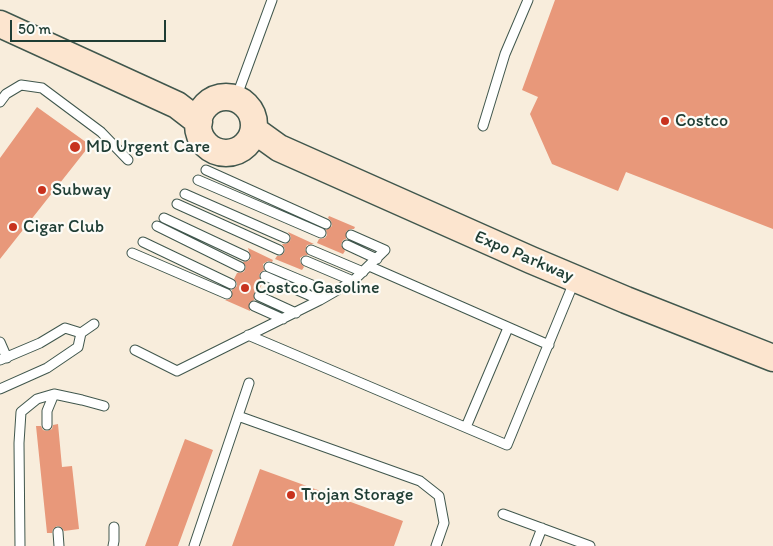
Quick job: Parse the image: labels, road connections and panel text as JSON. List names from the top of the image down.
{
  "streets": {
    "street": ["Expo Parkway"]
  },
  "places": [
    "Costco",
    "MD Urgent Care",
    "Subway",
    "Cigar Club",
    "Costco Gasoline",
    "Trojan Storage"
  ],
  "scale_bar": "50 m"
}
